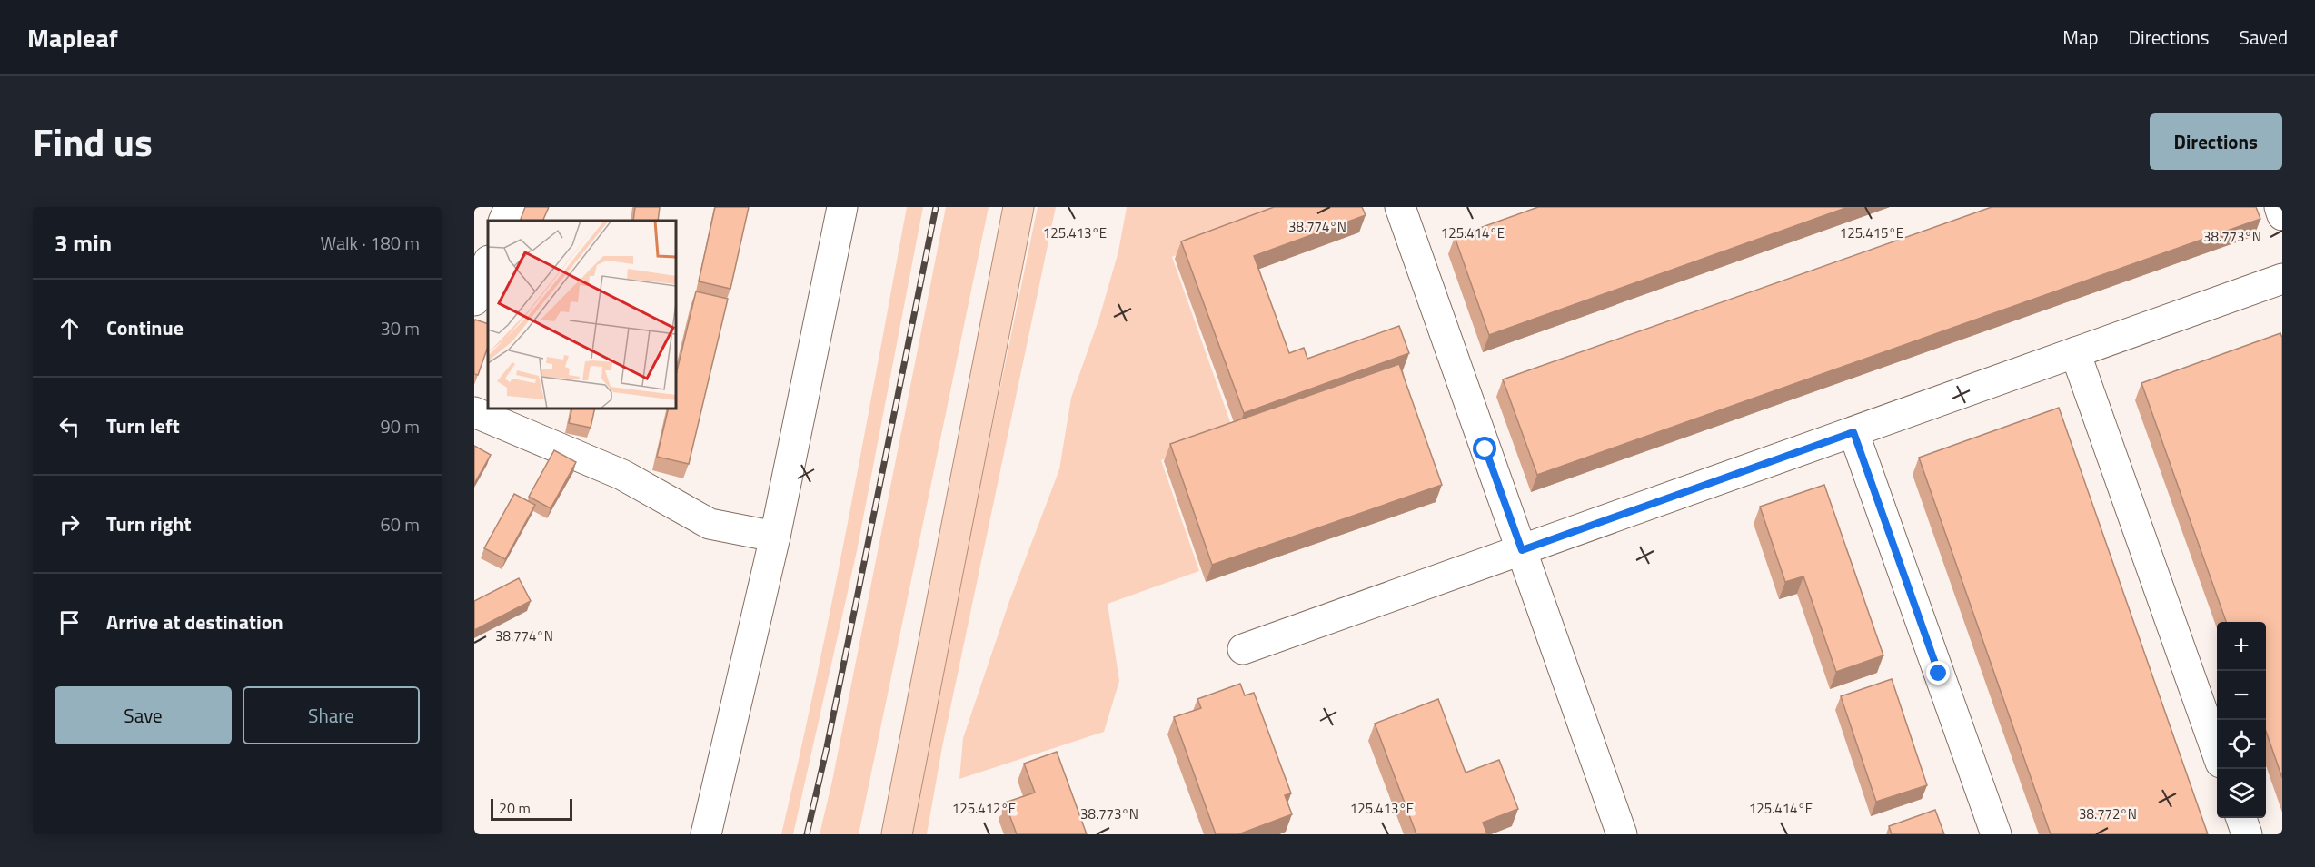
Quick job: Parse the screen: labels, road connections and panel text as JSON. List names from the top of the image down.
{
  "scale_bar": "20 m",
  "page": {
    "header": "Mapleaf",
    "nav": ["Map", "Directions", "Saved"],
    "title": "Find us",
    "buttons": [
      "Directions",
      ["Save", "Share"]
    ],
    "heading": ["3 min", "Walk · 180 m"],
    "list": [
      ["Continue", "30 m"],
      ["Turn left", "90 m"],
      ["Turn right", "60 m"],
      "Arrive at destination"
    ],
    "map_buttons": ["+", "−"],
    "scale": "20 m"
  },
  "coordinates": [
    "38.774°N",
    "125.414°E",
    "125.413°E",
    "125.415°E",
    "38.773°N",
    "125.412°E",
    "38.772°N"
  ]
}
